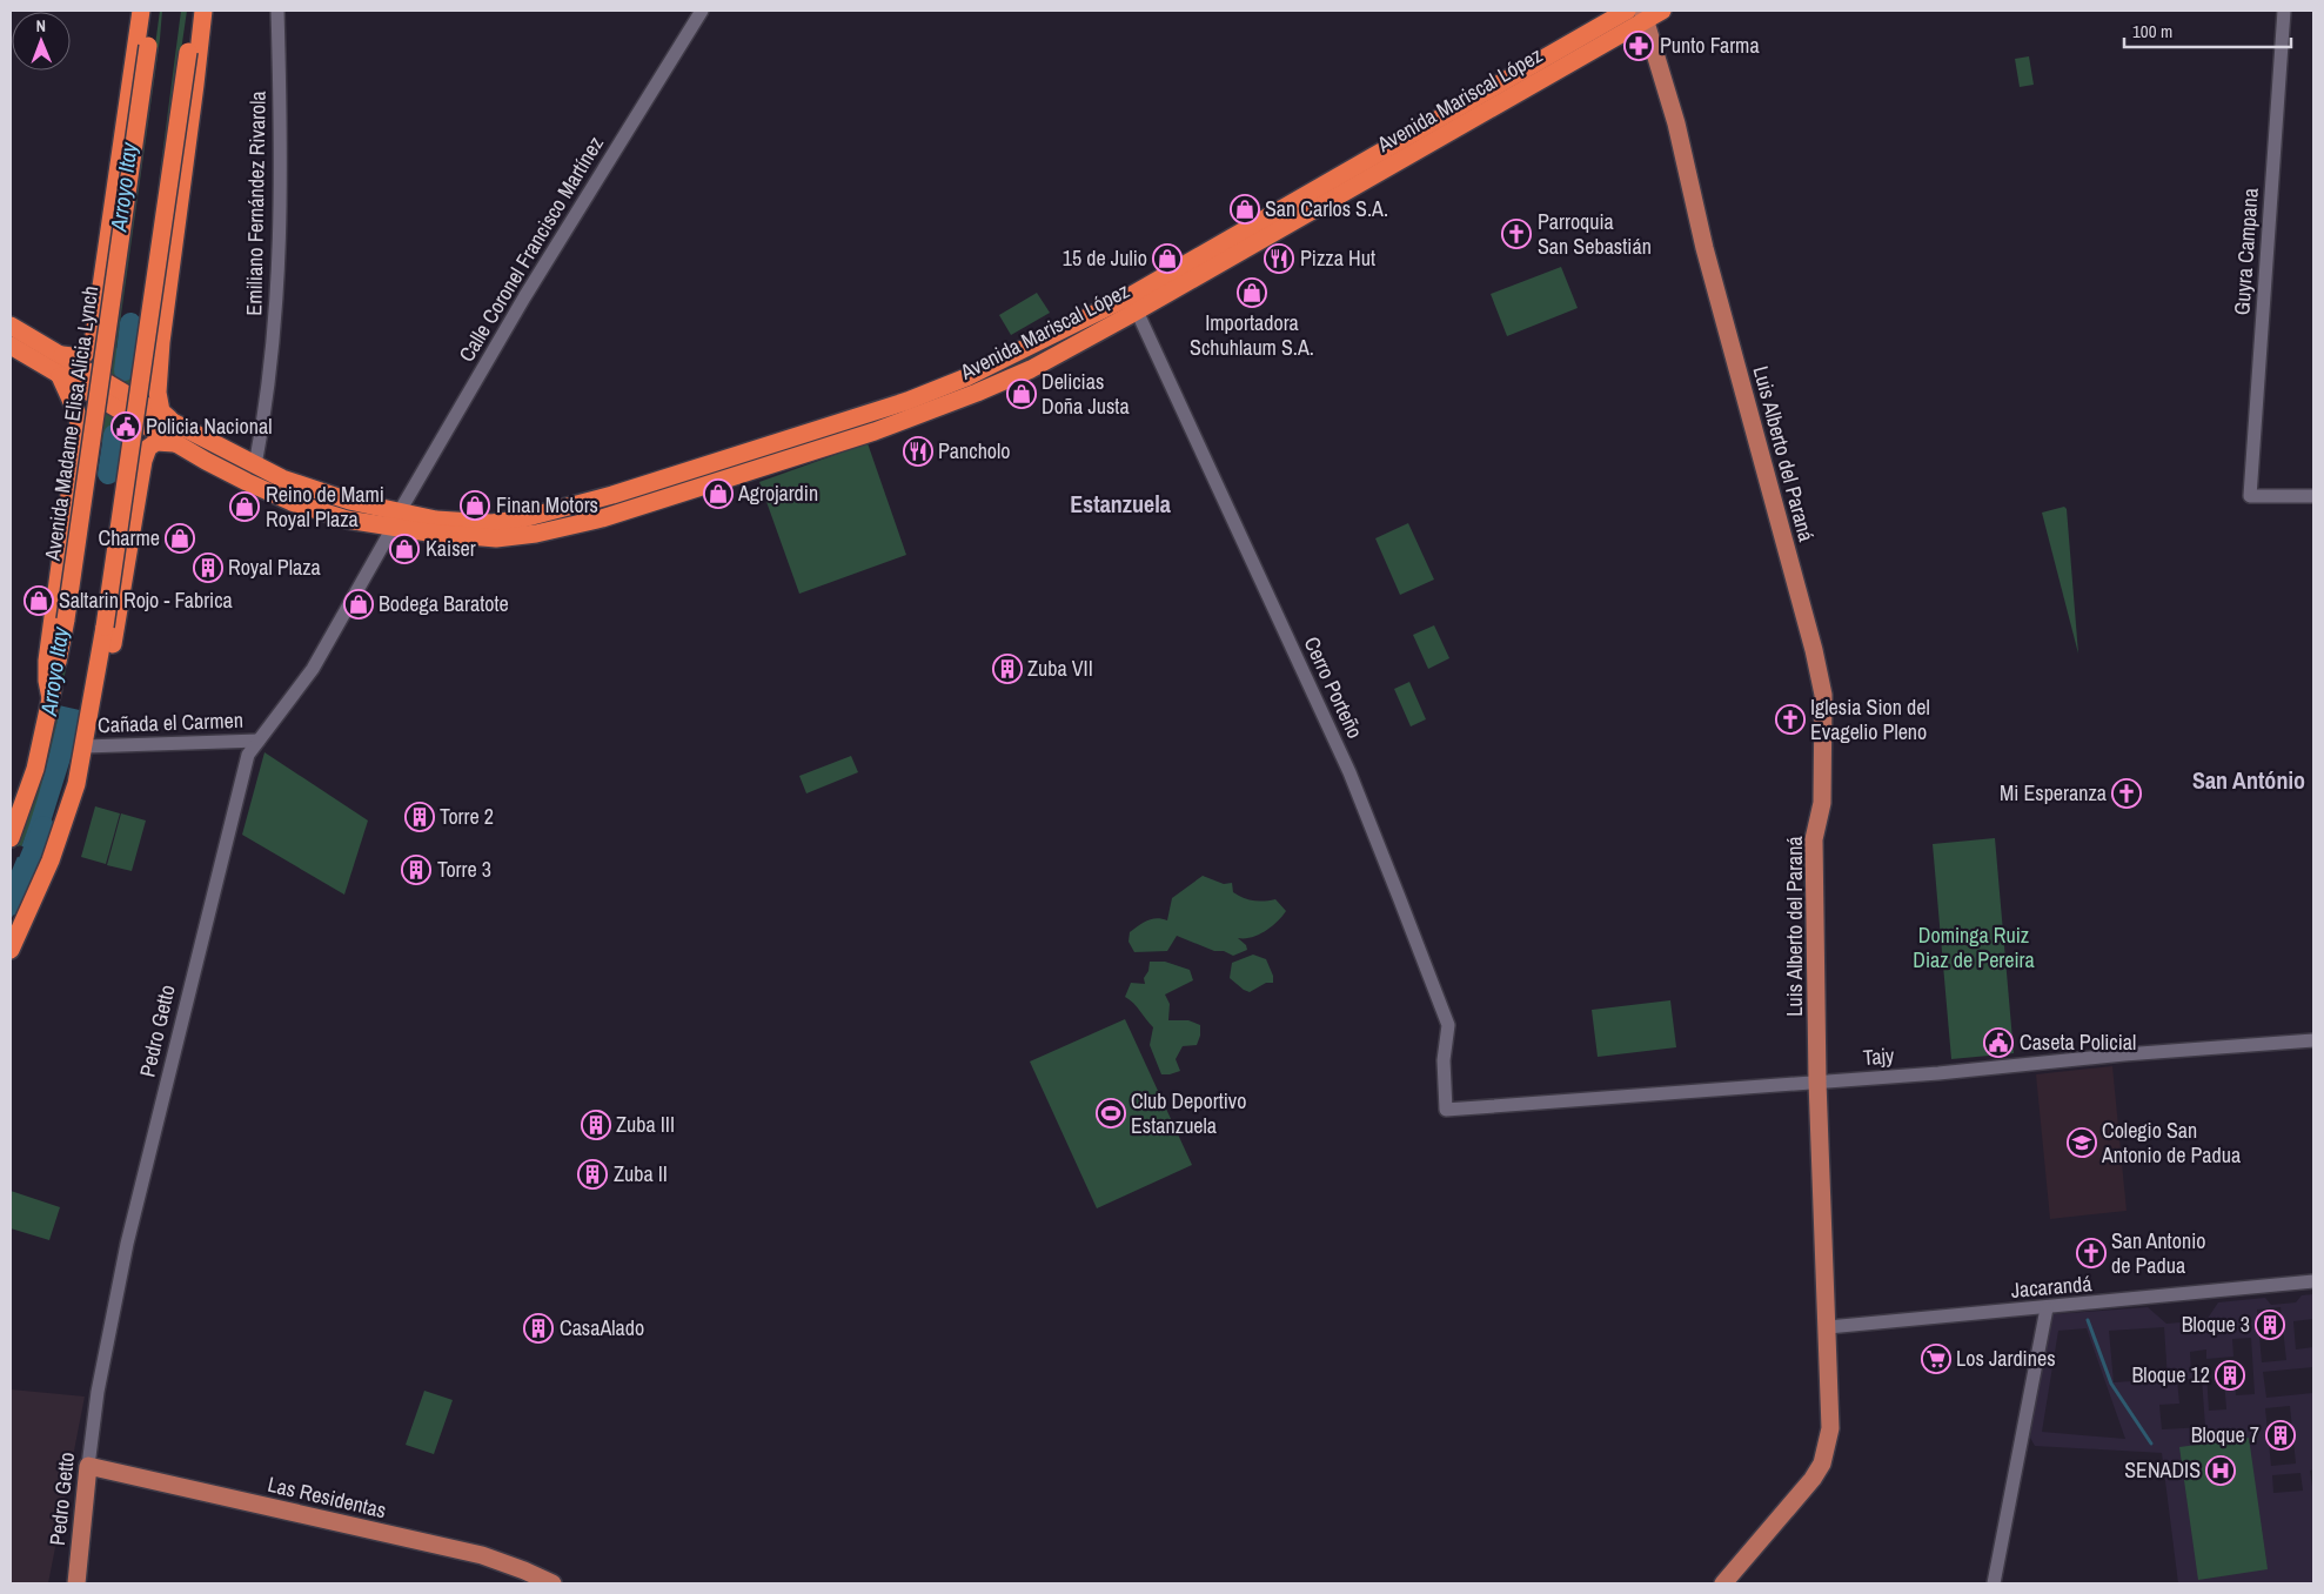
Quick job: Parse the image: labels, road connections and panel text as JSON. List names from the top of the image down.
{
  "streets": {
    "highway": ["Avenida Mariscal López", "Avenida Madame Elisa Alicia Lynch"],
    "main road": ["Luis Alberto del Paraná", "Pedro Getto", "Las Residentas"],
    "street": [
      "Emiliano Fernández Rivarola",
      "Calle Coronel Francisco Martínez",
      "Guyra Campana",
      "Cerro Porteño",
      "Cañada el Carmen",
      "Tajy",
      "Jacarandá"
    ]
  },
  "crossings": [
    ["Avenida Mariscal López", "Calle Coronel Francisco Martínez"],
    ["Avenida Mariscal López", "Luis Alberto del Paraná"],
    ["Avenida Mariscal López", "Cerro Porteño"],
    ["Avenida Mariscal López", "Pedro Getto"],
    ["Calle Coronel Francisco Martínez", "Pedro Getto"],
    ["Luis Alberto del Paraná", "Tajy"],
    ["Luis Alberto del Paraná", "Jacarandá"],
    ["Cerro Porteño", "Tajy"],
    ["Cañada el Carmen", "Pedro Getto"],
    ["Pedro Getto", "Las Residentas"]
  ],
  "districts": ["Estanzuela", "San António"],
  "water": ["Arroyo Itay"],
  "parks": ["Dominga Ruiz Diaz de Pereira"],
  "places": {
    "pharmacy": ["Punto Farma"],
    "shop": [
      "San Carlos S.A.",
      "15 de Julio",
      "Importadora Schuhlaum S.A.",
      "Delicias Doña Justa",
      "Agrojardin",
      "Finan Motors",
      "Reino de Mami Royal Plaza",
      "Charme",
      "Kaiser",
      "Saltarin Rojo - Fabrica",
      "Bodega Baratote"
    ],
    "church": [
      "Parroquia San Sebastián",
      "Iglesia Sion del Evagelio Pleno",
      "Mi Esperanza",
      "San Antonio de Padua"
    ],
    "restaurant": ["Pizza Hut", "Pancholo"],
    "public building": ["Policia Nacional", "Caseta Policial"],
    "building": [
      "Royal Plaza",
      "Zuba VII",
      "Torre 2",
      "Torre 3",
      "Zuba III",
      "Zuba II",
      "Bloque 3",
      "CasaAlado",
      "Bloque 12",
      "Bloque 7"
    ],
    "sports": ["Club Deportivo Estanzuela"],
    "school or university": ["Colegio San Antonio de Padua"],
    "supermarket": ["Los Jardines"],
    "hospital": ["SENADIS"]
  },
  "scale_bar": "100 m",
  "north": "top"
}
